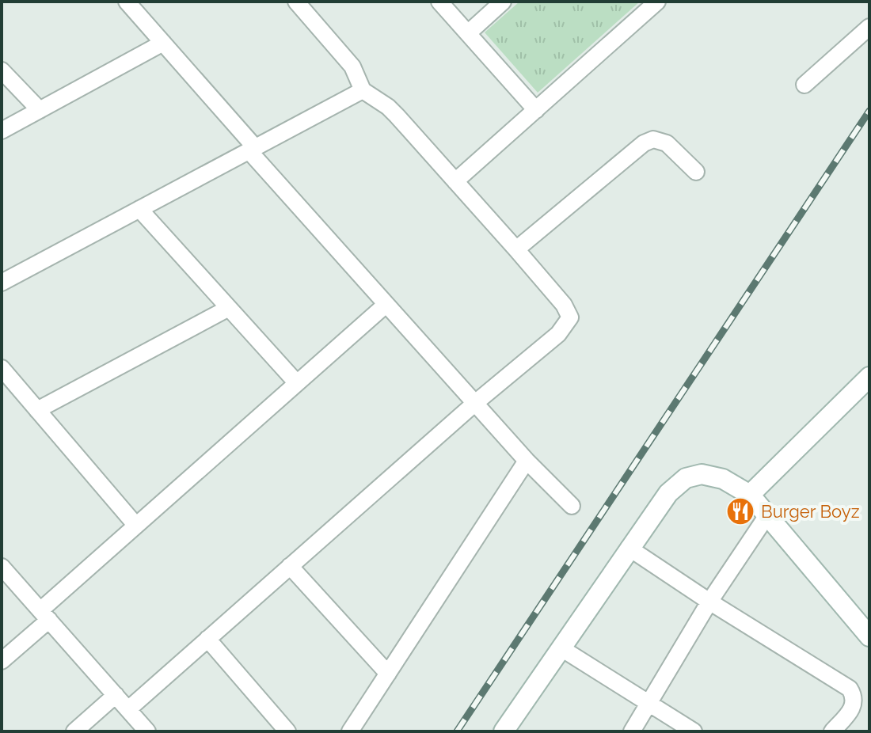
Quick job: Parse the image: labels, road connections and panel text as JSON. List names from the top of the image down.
{
  "places": {
    "restaurant": ["Burger Boyz"]
  }
}
